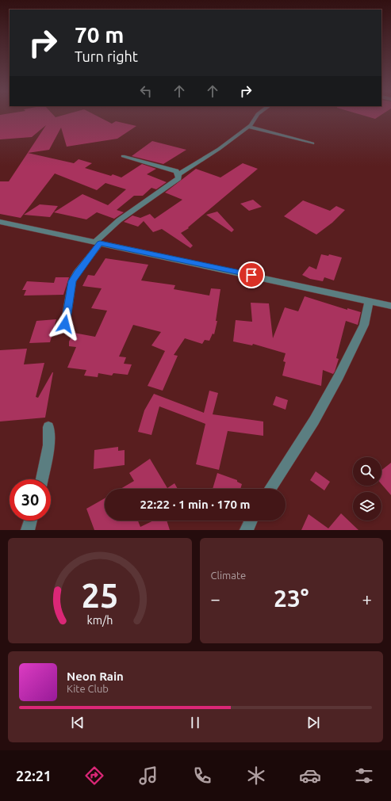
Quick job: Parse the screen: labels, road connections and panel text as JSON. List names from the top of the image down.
{
  "page": {
    "turn": ["70 m", "Turn right"],
    "limit": "30",
    "trip": "22:22 · 1 min · 170 m",
    "tile": "Climate",
    "heat": ["−", "23°", "+"],
    "song": ["Neon Rain", "Kite Club"],
    "tabs": "22:21",
    "gauge": ["25", "km/h"]
  }
}
